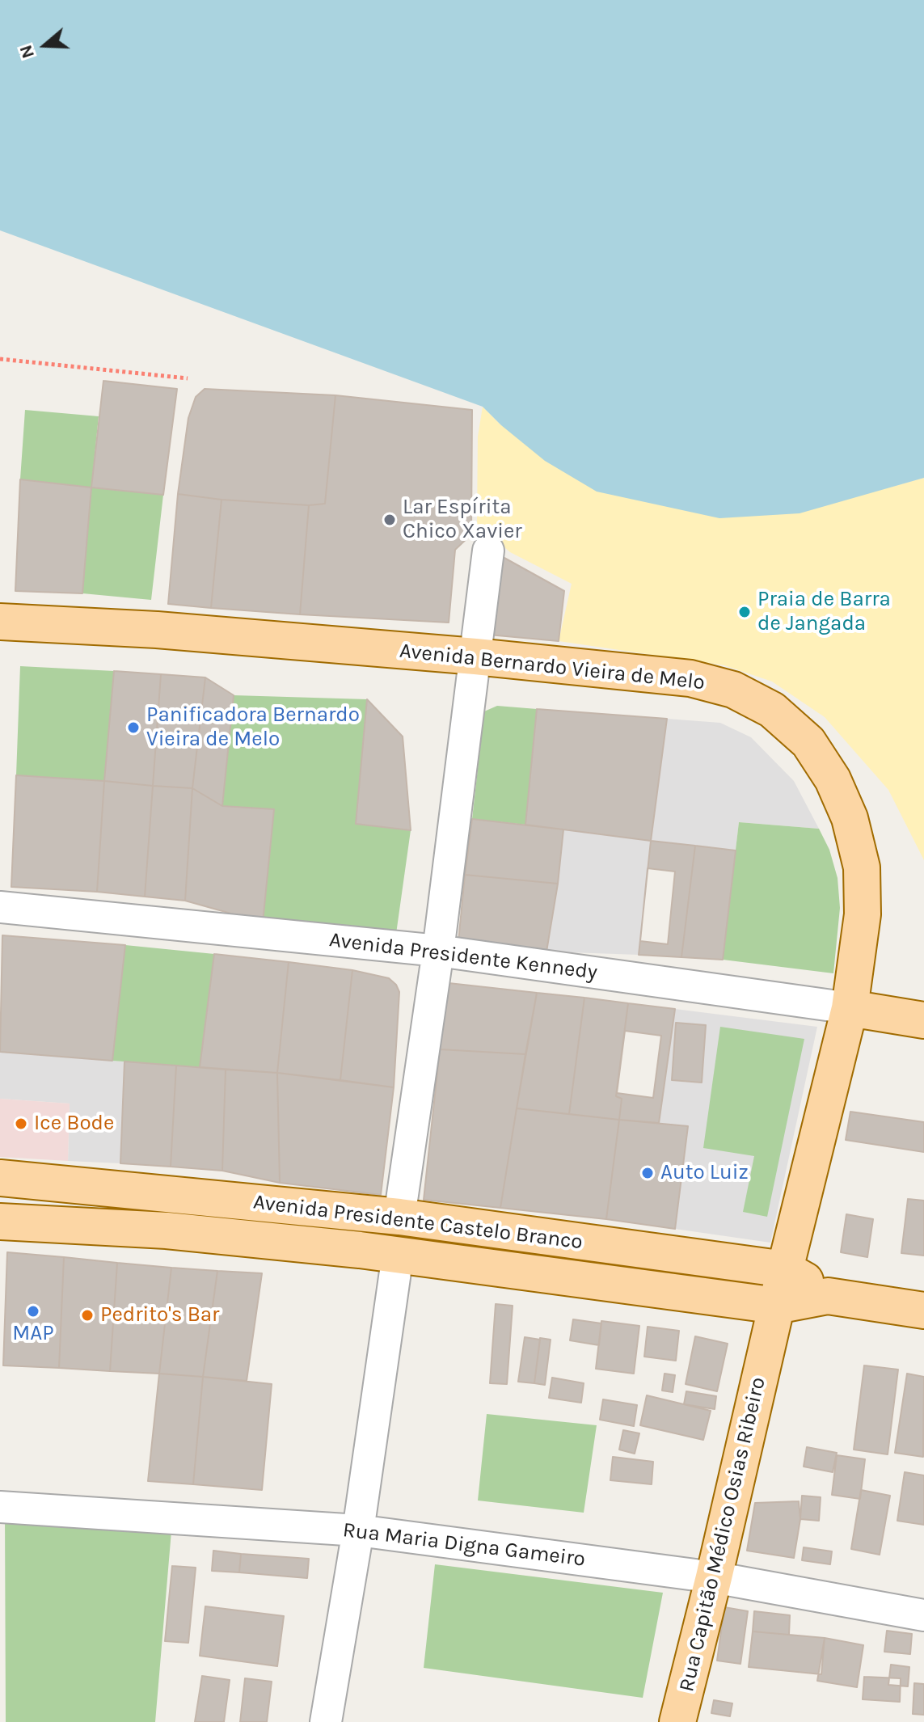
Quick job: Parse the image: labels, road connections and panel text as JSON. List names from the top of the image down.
{
  "streets": {
    "main road": [
      "Avenida Bernardo Vieira de Melo",
      "Avenida Presidente Kennedy",
      "Avenida Presidente Castelo Branco",
      "Rua Capitão Médico Osias Ribeiro"
    ],
    "street": ["Rua Maria Digna Gameiro"]
  },
  "crossings": [
    ["Avenida Bernardo Vieira de Melo", "Avenida Presidente Kennedy"],
    ["Avenida Bernardo Vieira de Melo", "Rua Capitão Médico Osias Ribeiro"],
    ["Avenida Presidente Kennedy", "Rua Capitão Médico Osias Ribeiro"],
    ["Avenida Presidente Castelo Branco", "Rua Capitão Médico Osias Ribeiro"],
    ["Rua Capitão Médico Osias Ribeiro", "Rua Maria Digna Gameiro"]
  ],
  "places": [
    "Lar Espírita Chico Xavier",
    "Praia de Barra de Jangada",
    "Panificadora Bernardo Vieira de Melo",
    "Ice Bode",
    "Auto Luiz",
    "MAP",
    "Pedrito's Bar"
  ],
  "north": "left"
}
